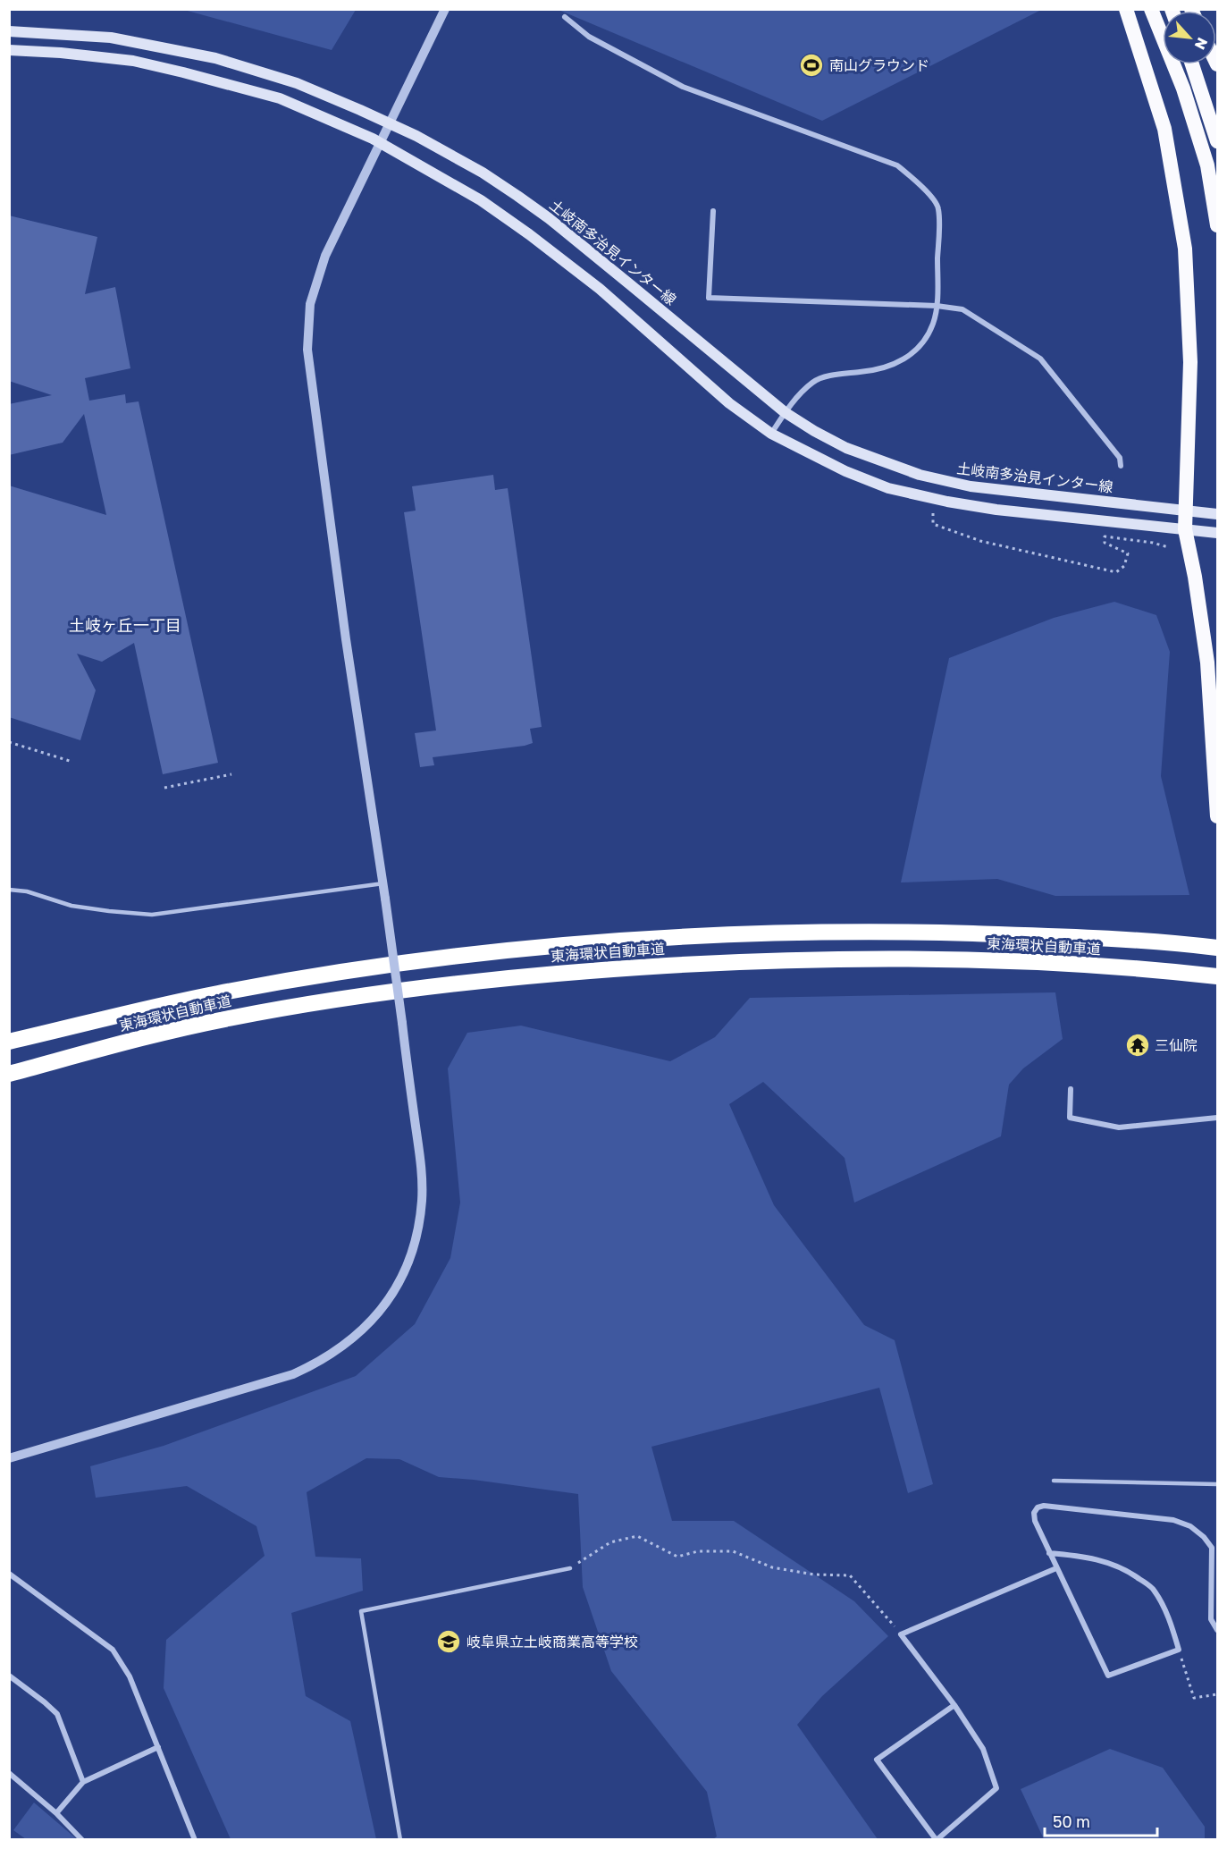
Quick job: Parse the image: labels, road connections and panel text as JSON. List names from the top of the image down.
{
  "streets": {
    "highway": ["東海環状自動車道"],
    "main road": ["土岐南多治見インター線"]
  },
  "districts": ["土岐ヶ丘一丁目"],
  "places": {
    "sports": ["南山グラウンド"],
    "temple": ["三仙院"],
    "school or university": ["岐阜県立土岐商業高等学校"]
  },
  "scale_bar": "50 m",
  "north": "bottom right"
}
